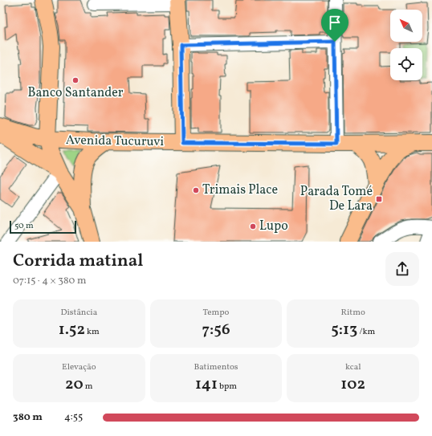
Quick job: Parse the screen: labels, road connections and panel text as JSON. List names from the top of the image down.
{
  "streets": {
    "main road": ["Avenida Tucuruvi"]
  },
  "places": {
    "other": ["Banco Santander", "Trimais Place", "Lupo"],
    "transit": ["Parada Tomé De Lara"]
  },
  "scale_bar": "50 m",
  "north": "top left",
  "page": {
    "scale": "50 m",
    "heading": ["Corrida matinal", "07:15 · 4 × 380 m"],
    "stats": [
      ["Distância", "1.52 km"],
      ["Tempo", "7:56"],
      ["Ritmo", "5:13 /km"],
      ["Elevação", "20 m"],
      ["Batimentos", "141 bpm"],
      ["kcal", "102"]
    ],
    "list": [
      {
        "name": "380 m",
        "note": "4:55"
      }
    ]
  }
}
